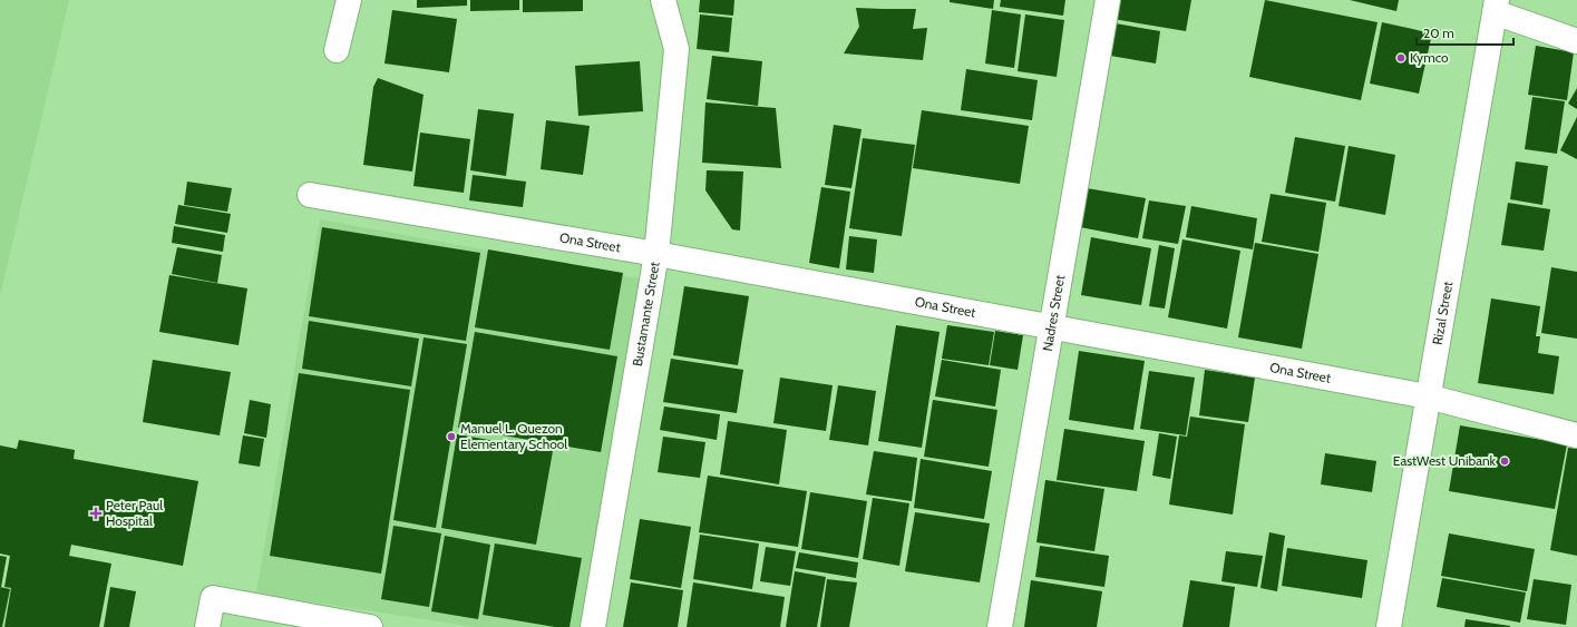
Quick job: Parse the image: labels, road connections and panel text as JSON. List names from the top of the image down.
{
  "streets": {
    "street": [
      "Ona Street",
      "Nadres Street",
      "Rizal Street",
      "Bustamante Street"
    ]
  },
  "crossings": [
    ["Ona Street", "Nadres Street"],
    ["Ona Street", "Rizal Street"],
    ["Ona Street", "Bustamante Street"]
  ],
  "places": {
    "other": ["Kymco", "Manuel L. Quezon Elementary School", "EastWest Unibank"],
    "health": ["Peter Paul Hospital"]
  },
  "scale_bar": "20 m"
}
